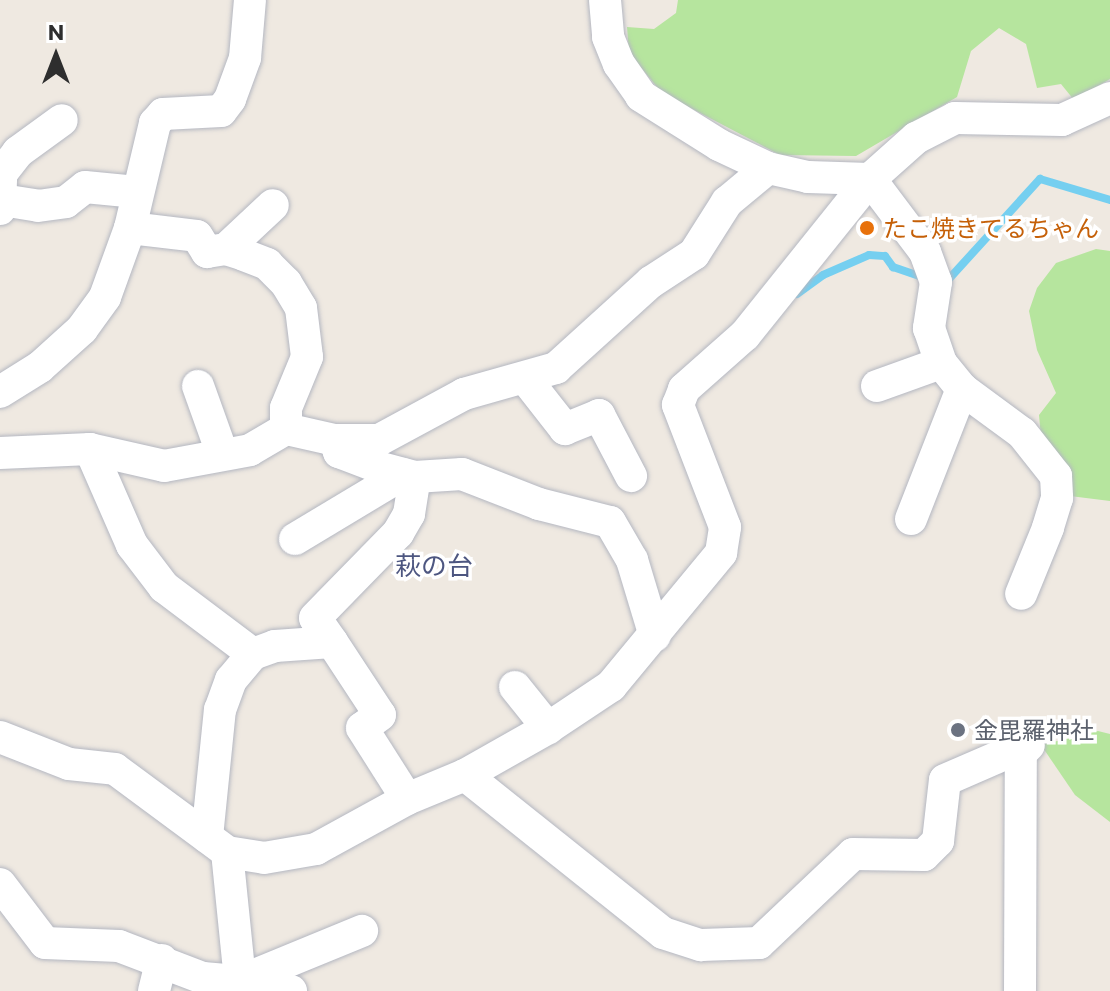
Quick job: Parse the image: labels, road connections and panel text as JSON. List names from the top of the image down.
{
  "districts": ["萩の台"],
  "places": ["たこ焼きてるちゃん", "金毘羅神社"],
  "north": "top"
}
